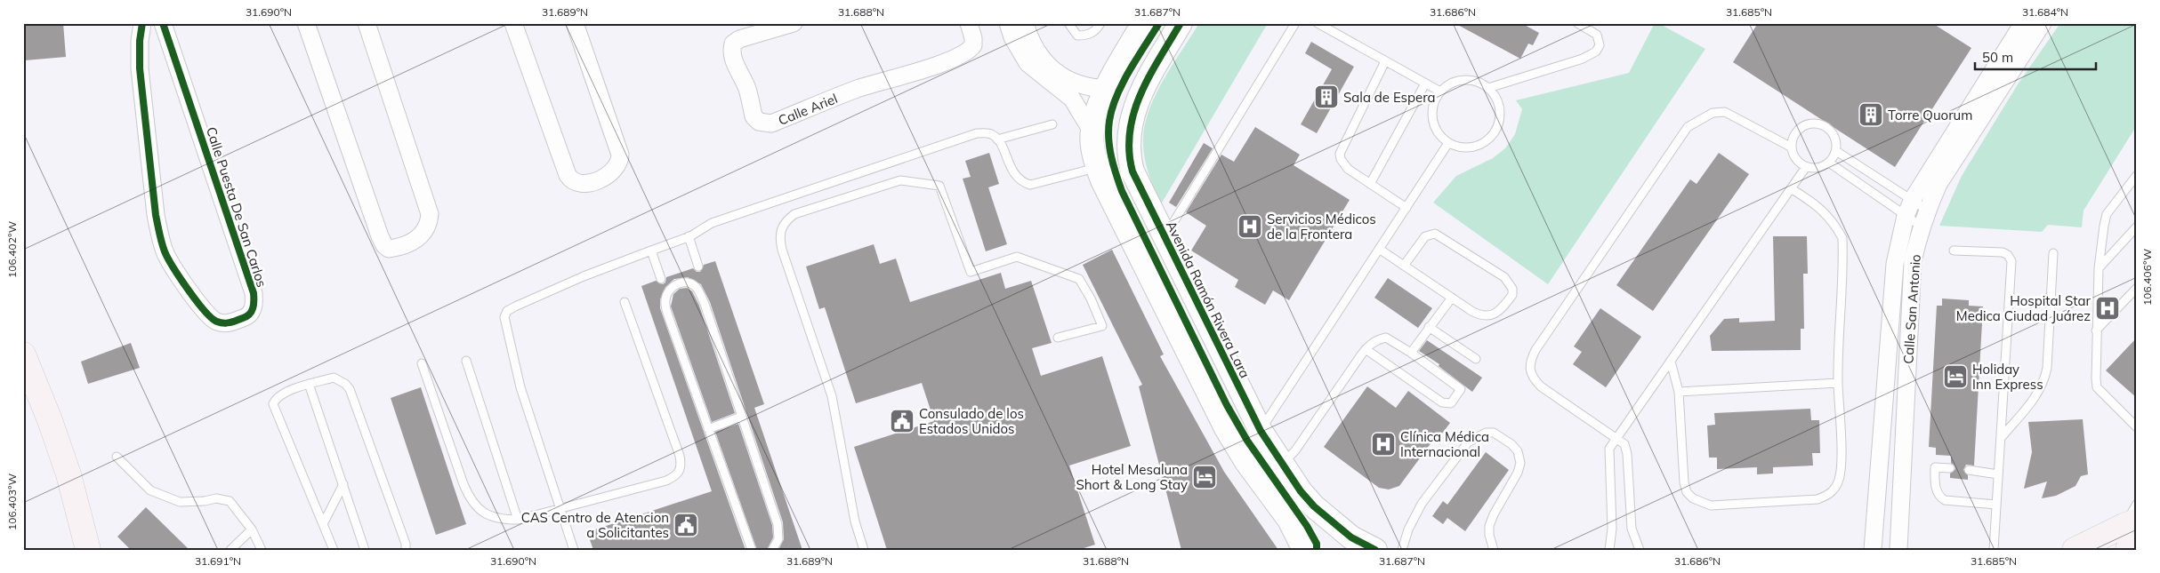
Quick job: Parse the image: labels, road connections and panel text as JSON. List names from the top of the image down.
{
  "streets": {
    "street": [
      "Calle Ariel",
      "Calle Puesta De San Carlos",
      "Avenida Ramón Rivera Lara",
      "Calle San Antonio"
    ]
  },
  "places": {
    "building": ["Sala de Espera", "Torre Quorum"],
    "hospital": ["Servicios Médicos de la Frontera", "Hospital Star Medica Ciudad Juárez", "Clínica Médica Internacional"],
    "hotel": ["Holiday Inn Express", "Hotel Mesaluna Short & Long Stay"],
    "public building": ["Consulado de los Estados Unidos", "CAS Centro de Atencion a Solicitantes"]
  },
  "scale_bar": "50 m",
  "coordinates": [
    "31.690°N",
    "31.689°N",
    "31.688°N",
    "31.687°N",
    "31.686°N",
    "31.685°N",
    "31.684°N",
    "106.402°W",
    "106.406°W",
    "106.403°W",
    "31.691°N"
  ]
}
